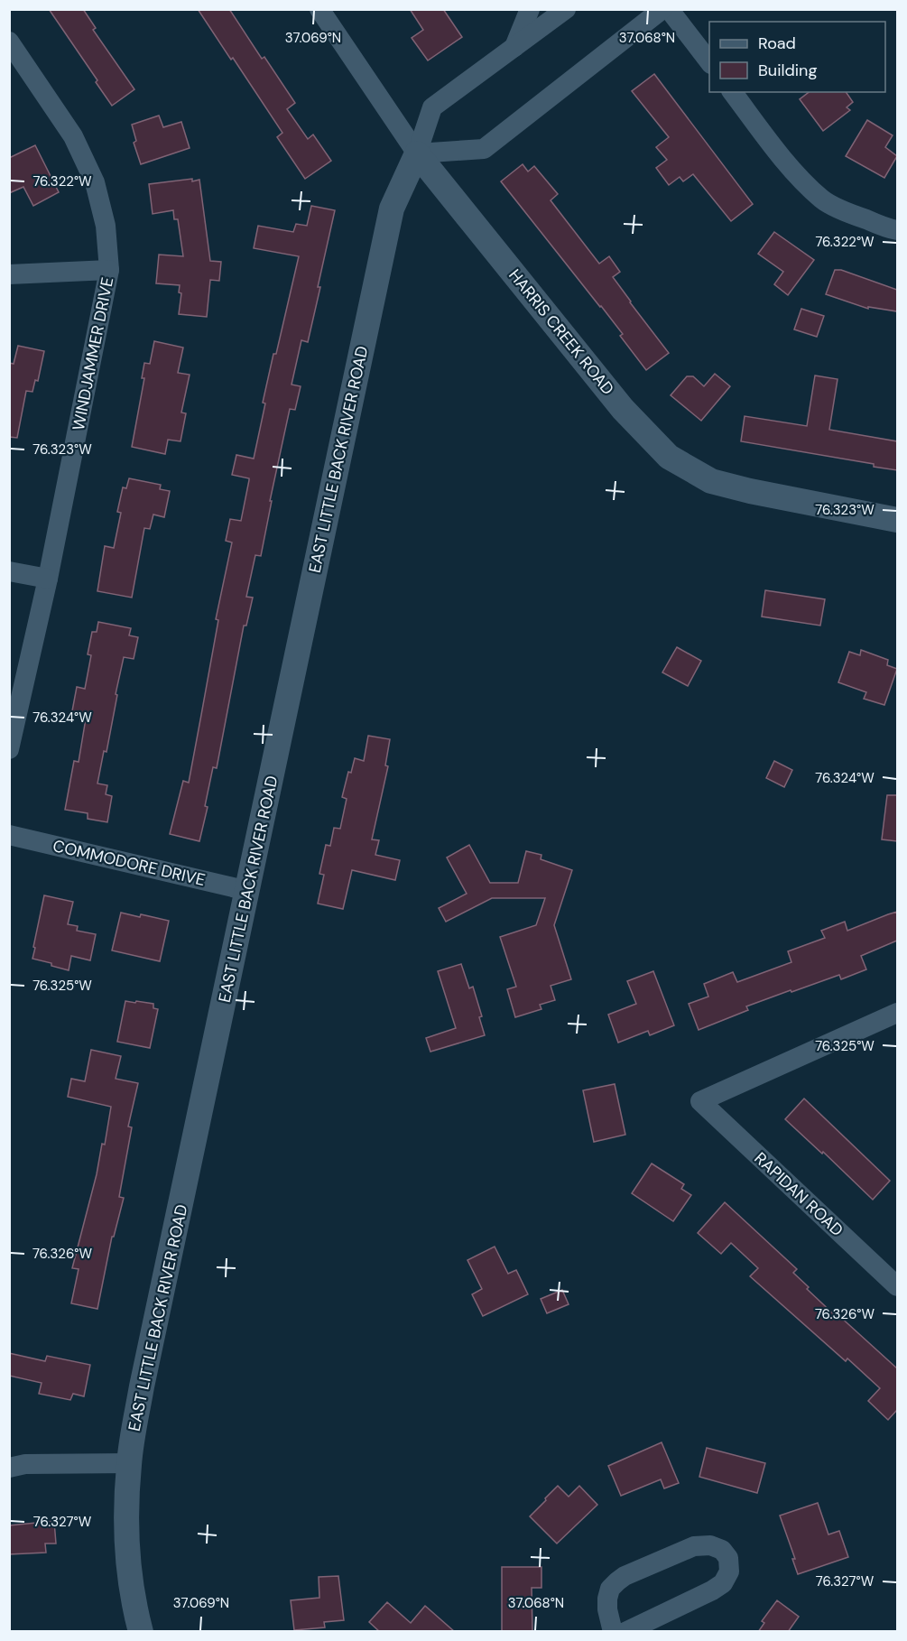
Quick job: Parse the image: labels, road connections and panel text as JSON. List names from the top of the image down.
{
  "streets": {
    "street": [
      "HARRIS CREEK ROAD",
      "WINDJAMMER DRIVE",
      "EAST LITTLE BACK RIVER ROAD",
      "COMMODORE DRIVE",
      "RAPIDAN ROAD"
    ]
  },
  "crossings": [
    ["HARRIS CREEK ROAD", "EAST LITTLE BACK RIVER ROAD"],
    ["EAST LITTLE BACK RIVER ROAD", "COMMODORE DRIVE"]
  ],
  "legend": ["Road", "Building"],
  "coordinates": [
    "37.069°N",
    "37.068°N",
    "76.322°W",
    "76.323°W",
    "76.324°W",
    "76.325°W",
    "76.326°W",
    "76.327°W"
  ]
}
